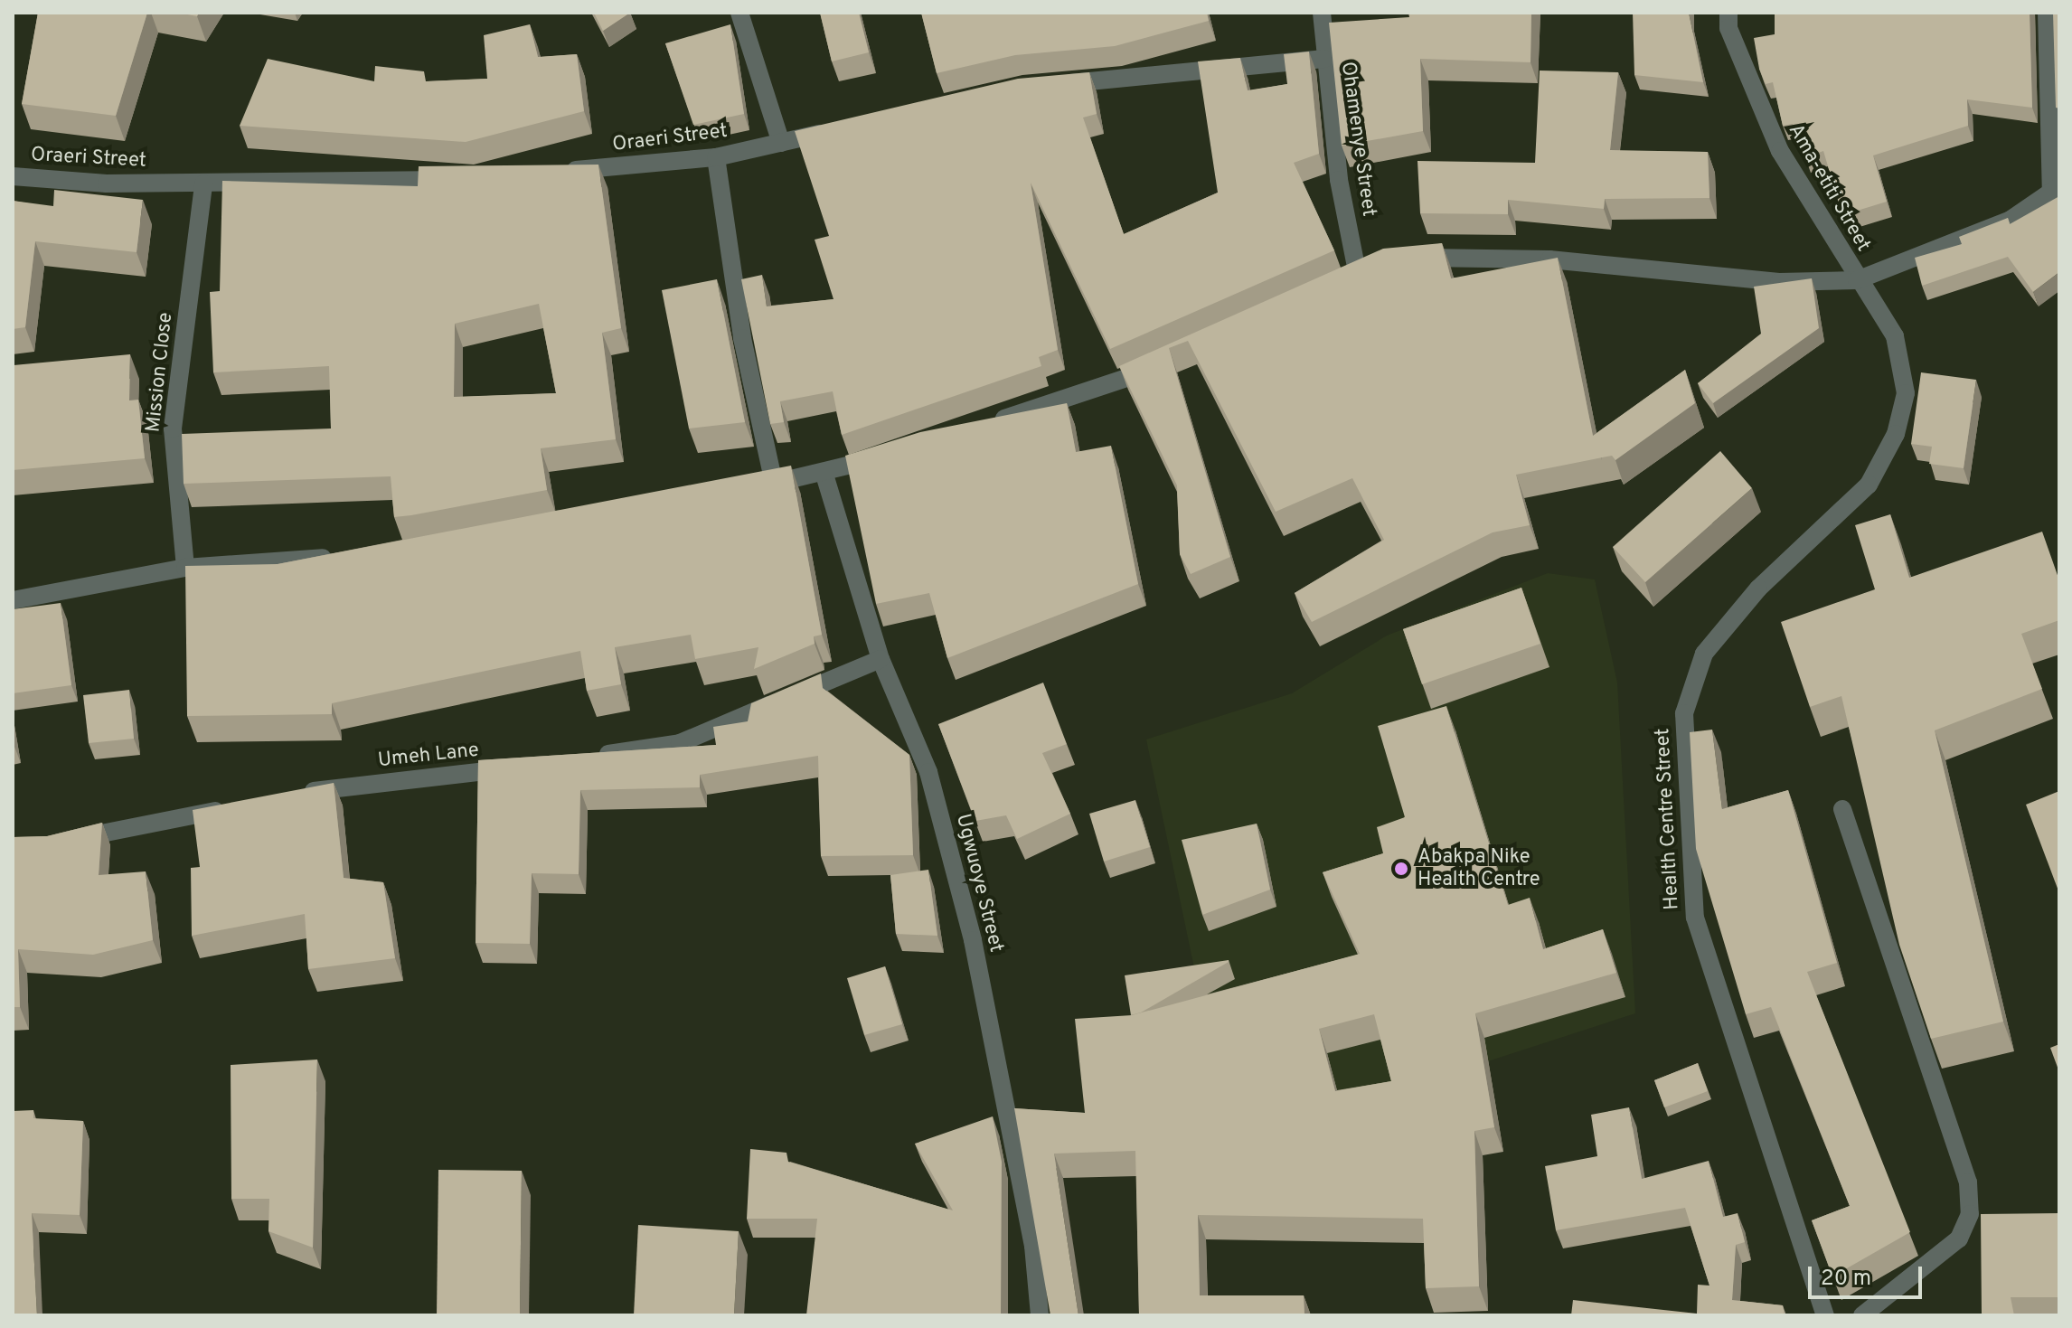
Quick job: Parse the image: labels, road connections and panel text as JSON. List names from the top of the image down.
{
  "streets": {
    "street": [
      "Oraeri Street",
      "Ohamenye Street",
      "Ama-etiti Street",
      "Mission Close",
      "Umeh Lane",
      "Health Centre Street",
      "Ugwuoye Street"
    ]
  },
  "crossings": [
    ["Oraeri Street", "Mission Close"],
    ["Ama-etiti Street", "Health Centre Street"]
  ],
  "places": ["Abakpa Nike Health Centre"],
  "scale_bar": "20 m"
}
